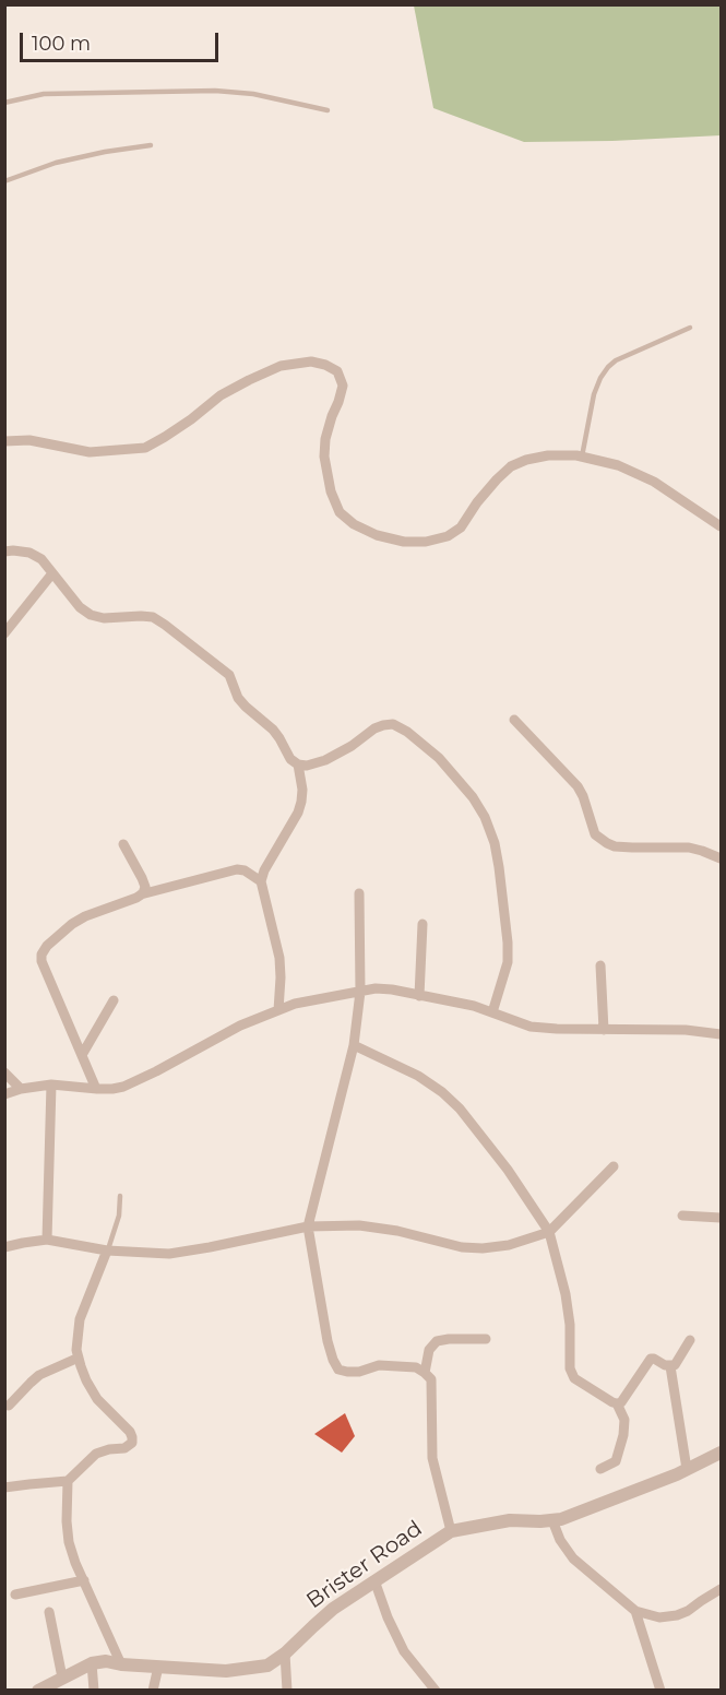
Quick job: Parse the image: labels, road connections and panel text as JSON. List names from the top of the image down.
{
  "streets": {
    "street": ["Brister Road"]
  },
  "scale_bar": "100 m"
}
